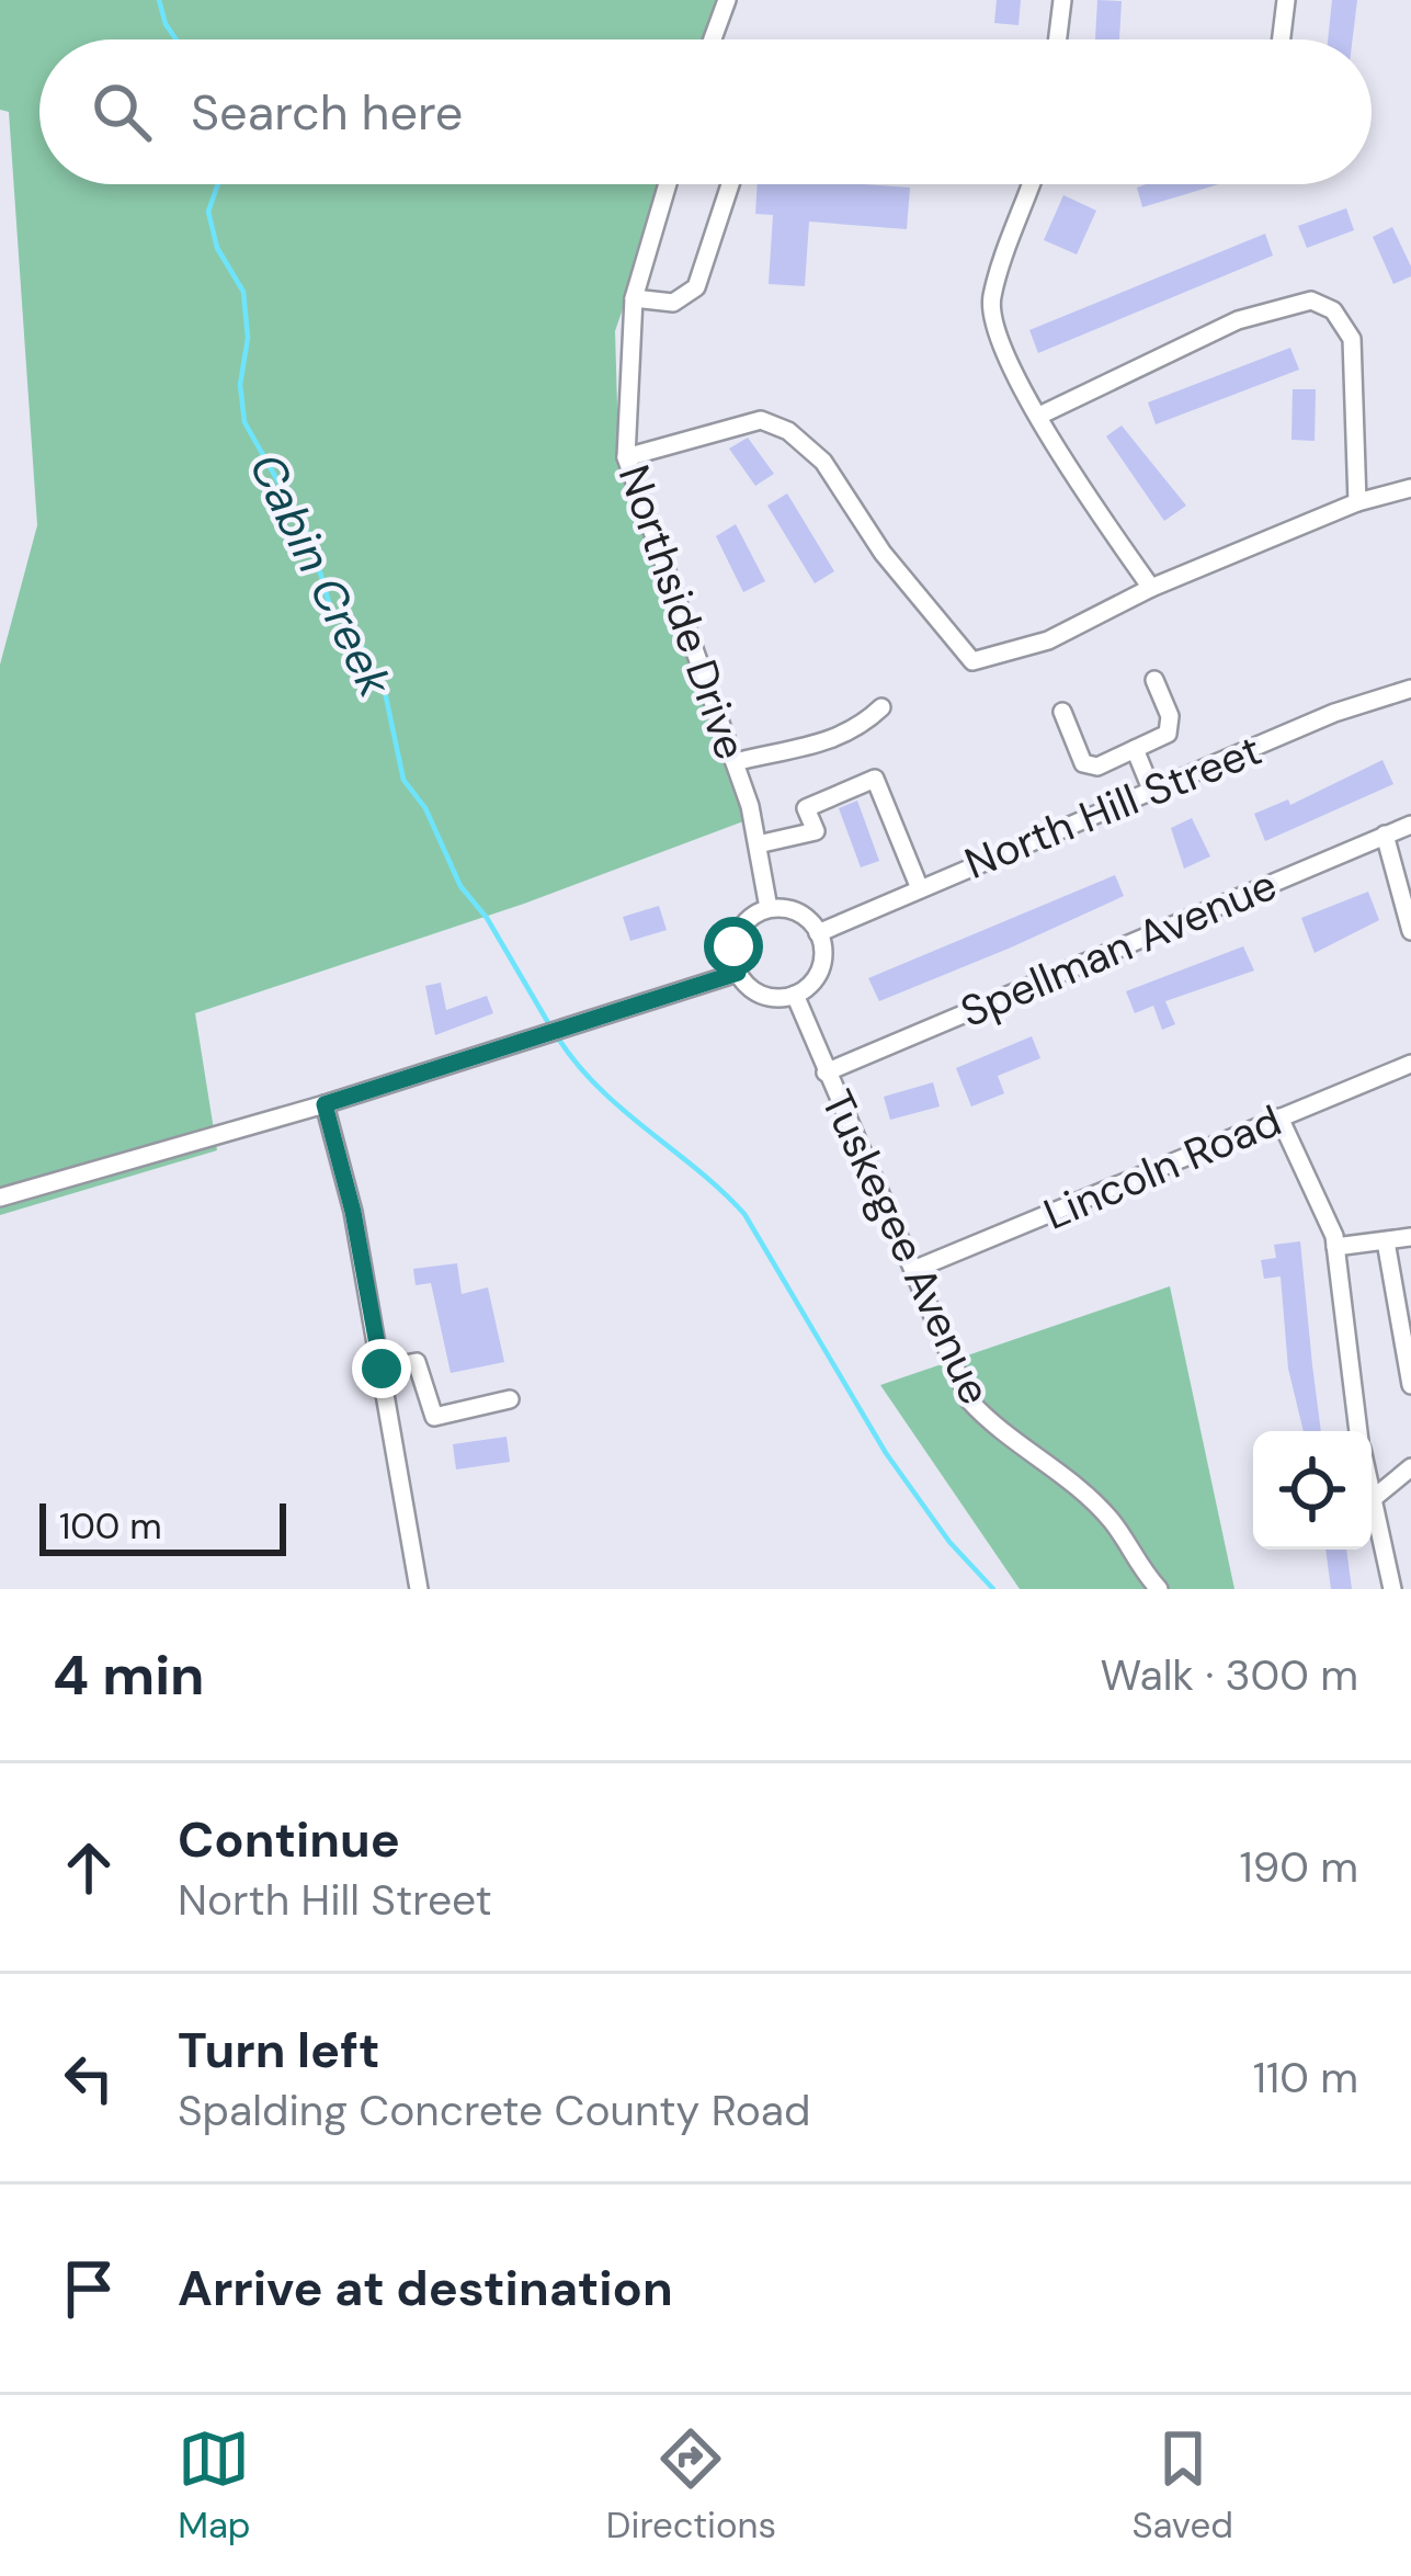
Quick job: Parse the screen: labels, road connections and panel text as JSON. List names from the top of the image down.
{
  "streets": {
    "street": [
      "Northside Drive",
      "North Hill Street",
      "Spellman Avenue",
      "Lincoln Road",
      "Tuskegee Avenue"
    ]
  },
  "crossings": [
    ["Northside Drive", "North Hill Street"],
    ["Northside Drive", "Tuskegee Avenue"],
    ["North Hill Street", "Tuskegee Avenue"],
    ["Spellman Avenue", "Tuskegee Avenue"],
    ["Lincoln Road", "Tuskegee Avenue"]
  ],
  "water": ["Cabin Creek"],
  "scale_bar": "100 m",
  "page": {
    "search": "Search here",
    "scale": "100 m",
    "heading": ["4 min", "Walk · 300 m"],
    "list": [
      ["Continue", "North Hill Street", "190 m"],
      ["Turn left", "Spalding Concrete County Road", "110 m"],
      "Arrive at destination"
    ],
    "nav": ["Map", "Directions", "Saved"]
  }
}
